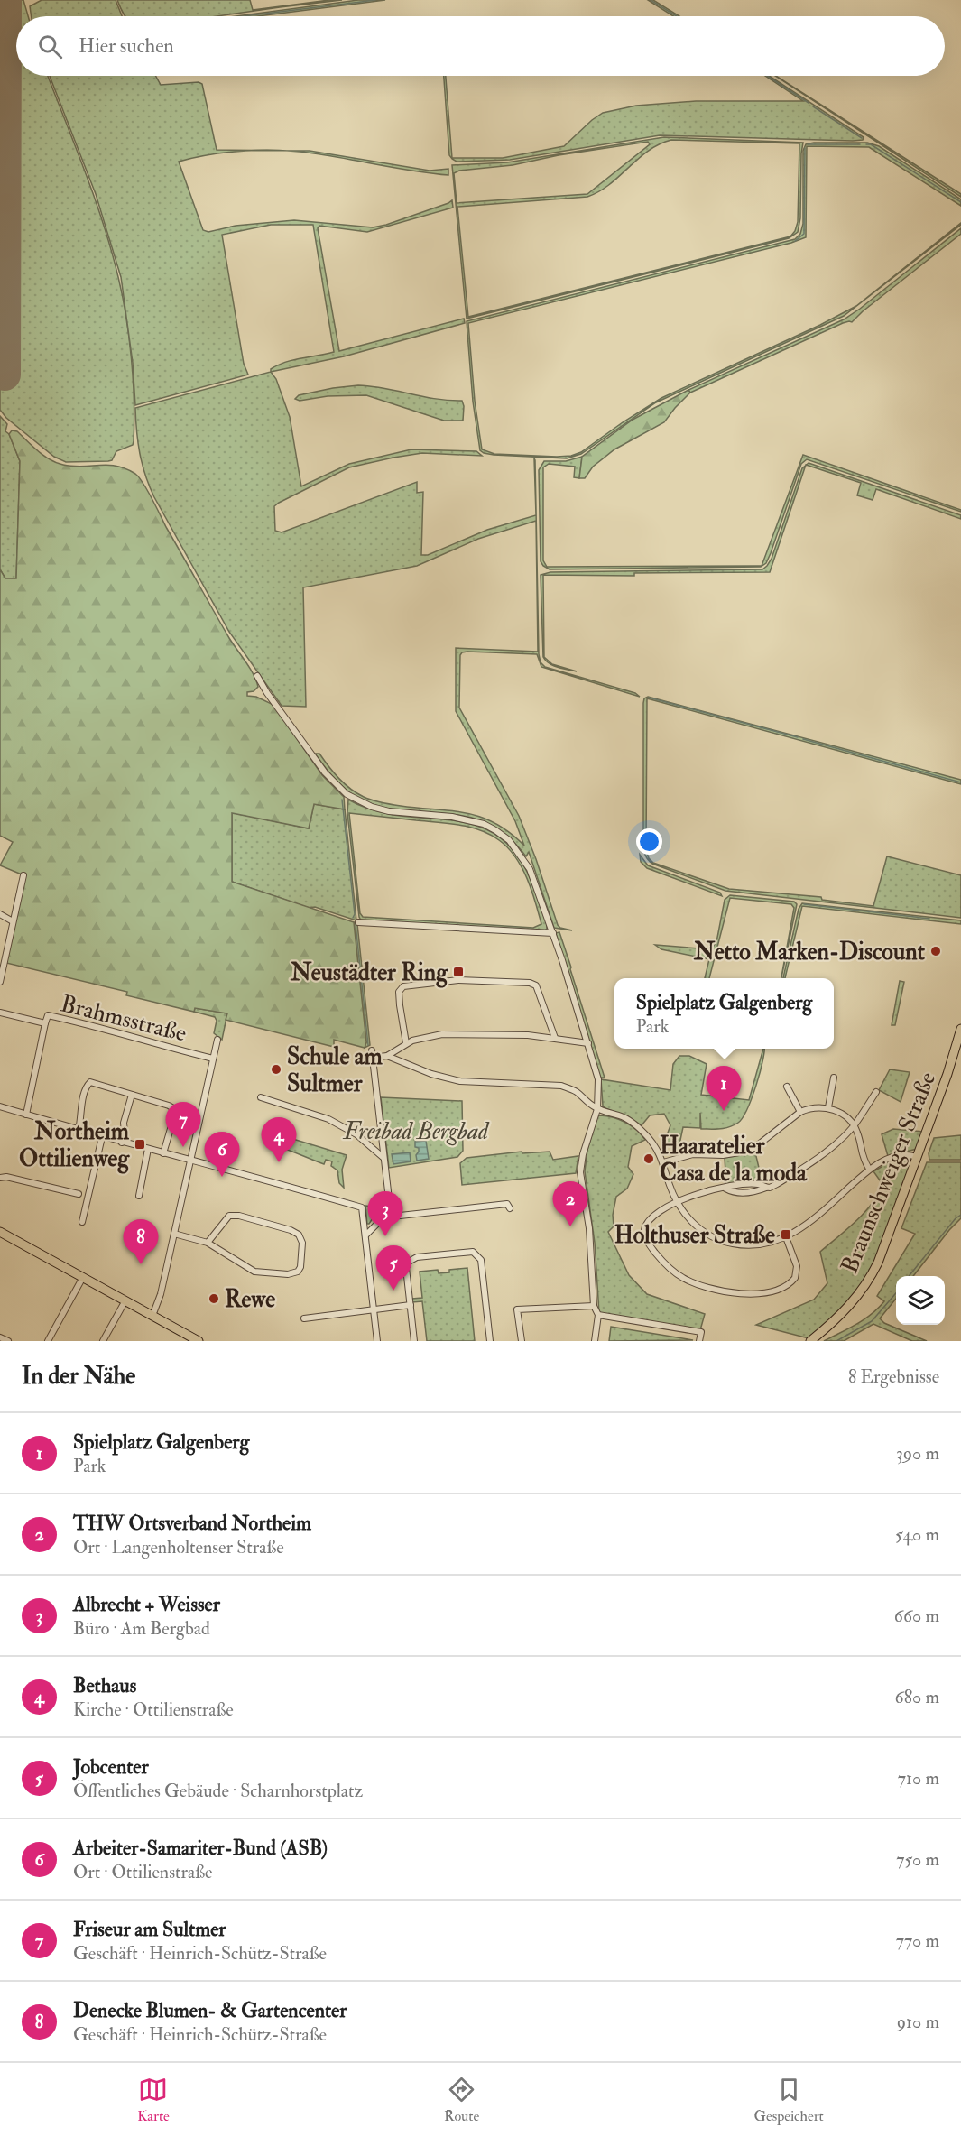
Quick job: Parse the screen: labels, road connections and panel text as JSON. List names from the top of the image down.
{
  "streets": {
    "main road": ["Braunschweiger Straße"],
    "street": ["Brahmsstraße"]
  },
  "parks": ["Freibad Bergbad"],
  "places": {
    "other": [
      "Netto Marken-Discount",
      "Schule am Sultmer",
      "Haaratelier Casa de la moda",
      "Rewe"
    ],
    "transit": ["Neustädter Ring", "Northeim Ottilienweg", "Holthuser Straße"]
  },
  "page": {
    "search": "Hier suchen",
    "popup": ["Spielplatz Galgenberg", "Park"],
    "pins": [
      "1",
      "7",
      "4",
      "6",
      "2",
      "3",
      "8",
      "5"
    ],
    "heading": ["In der Nähe", "8 Ergebnisse"],
    "list": [
      {
        "mark": "1",
        "name": "Spielplatz Galgenberg",
        "note": "Park",
        "value": "390 m"
      },
      {
        "mark": "2",
        "name": "THW Ortsverband Northeim",
        "note": "Ort · Langenholtenser Straße",
        "value": "540 m"
      },
      {
        "mark": "3",
        "name": "Albrecht + Weisser",
        "note": "Büro · Am Bergbad",
        "value": "660 m"
      },
      {
        "mark": "4",
        "name": "Bethaus",
        "note": "Kirche · Ottilienstraße",
        "value": "680 m"
      },
      {
        "mark": "5",
        "name": "Jobcenter",
        "note": "Öffentliches Gebäude · Scharnhorstplatz",
        "value": "710 m"
      },
      {
        "mark": "6",
        "name": "Arbeiter-Samariter-Bund (ASB)",
        "note": "Ort · Ottilienstraße",
        "value": "750 m"
      },
      {
        "mark": "7",
        "name": "Friseur am Sultmer",
        "note": "Geschäft · Heinrich-Schütz-Straße",
        "value": "770 m"
      },
      {
        "mark": "8",
        "name": "Denecke Blumen- & Gartencenter",
        "note": "Geschäft · Heinrich-Schütz-Straße",
        "value": "910 m"
      }
    ],
    "nav": ["Karte", "Route", "Gespeichert"]
  }
}
